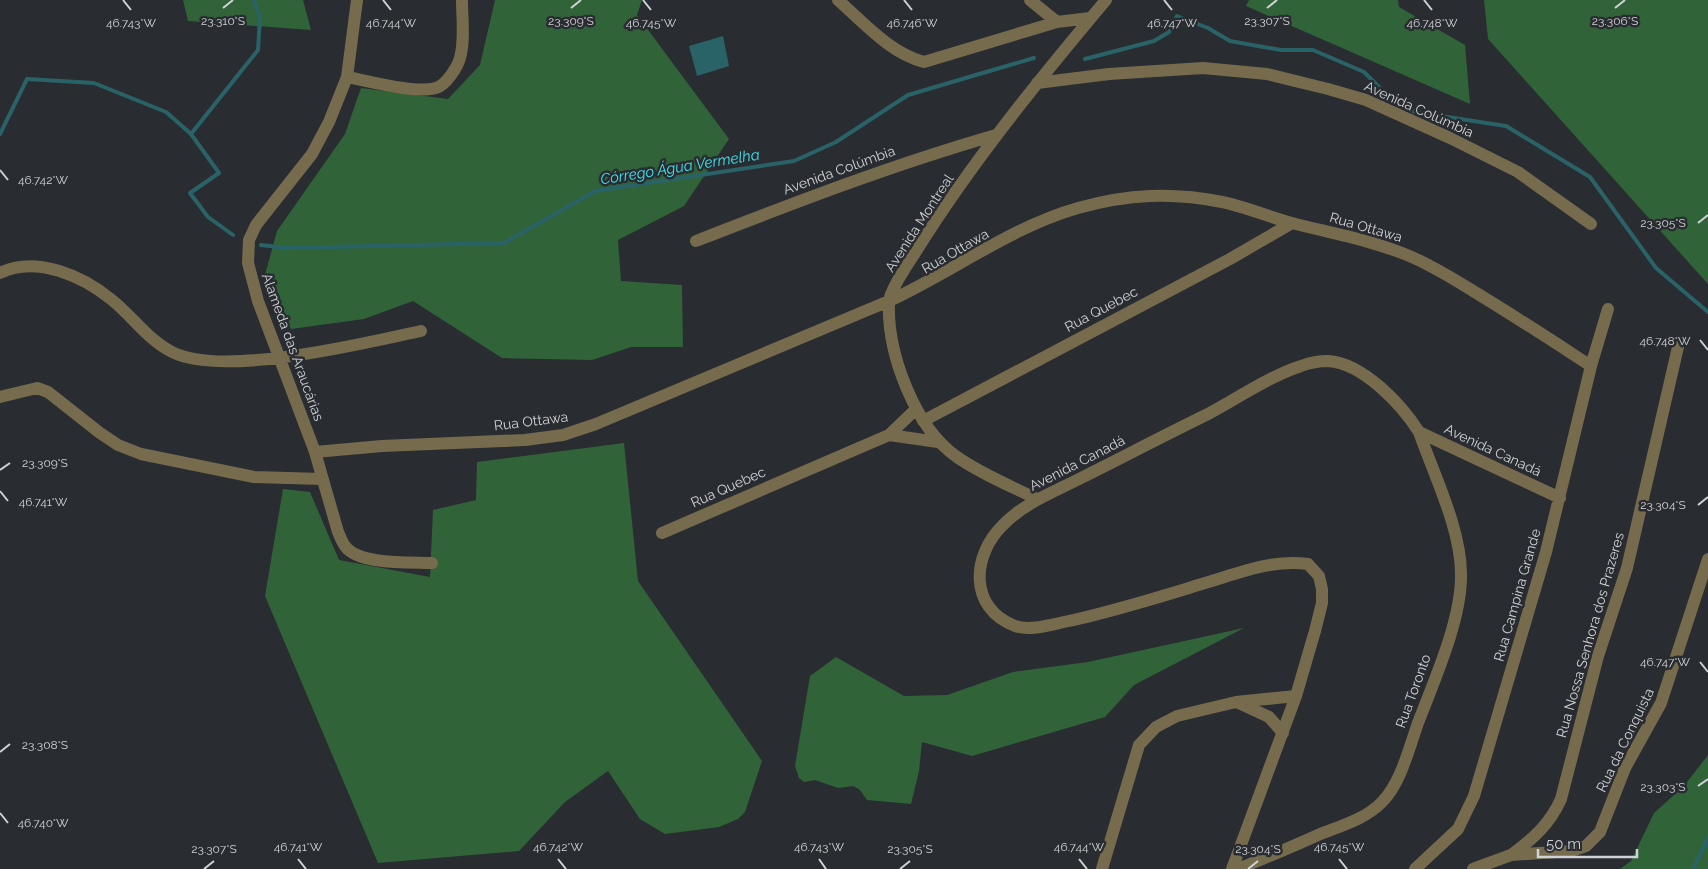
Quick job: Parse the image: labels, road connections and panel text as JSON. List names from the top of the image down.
{
  "streets": {
    "street": [
      "Avenida Colúmbia",
      "Avenida Montreal",
      "Rua Ottawa",
      "Rua Quebec",
      "Alameda das Araucárias",
      "Avenida Canadá",
      "Rua Campina Grande",
      "Rua Nossa Senhora dos Prazeres",
      "Rua Toronto",
      "Rua da Conquista"
    ]
  },
  "crossings": [
    ["Avenida Colúmbia", "Avenida Montreal"],
    ["Avenida Montreal", "Rua Ottawa"],
    ["Rua Ottawa", "Rua Quebec"],
    ["Rua Ottawa", "Alameda das Araucárias"],
    ["Rua Ottawa", "Rua Campina Grande"],
    ["Avenida Canadá", "Rua Campina Grande"],
    ["Avenida Canadá", "Rua Toronto"],
    ["Rua Nossa Senhora dos Prazeres", "Rua da Conquista"]
  ],
  "water": ["Córrego Água Vermelha"],
  "scale_bar": "50 m",
  "coordinates": [
    "23.310°S",
    "23.309°S",
    "23.307°S",
    "23.306°S",
    "46.743°W",
    "46.744°W",
    "46.745°W",
    "46.746°W",
    "46.747°W",
    "46.748°W",
    "46.742°W",
    "23.305°S",
    "46.741°W",
    "23.304°S",
    "23.308°S",
    "23.303°S",
    "46.740°W"
  ]
}
